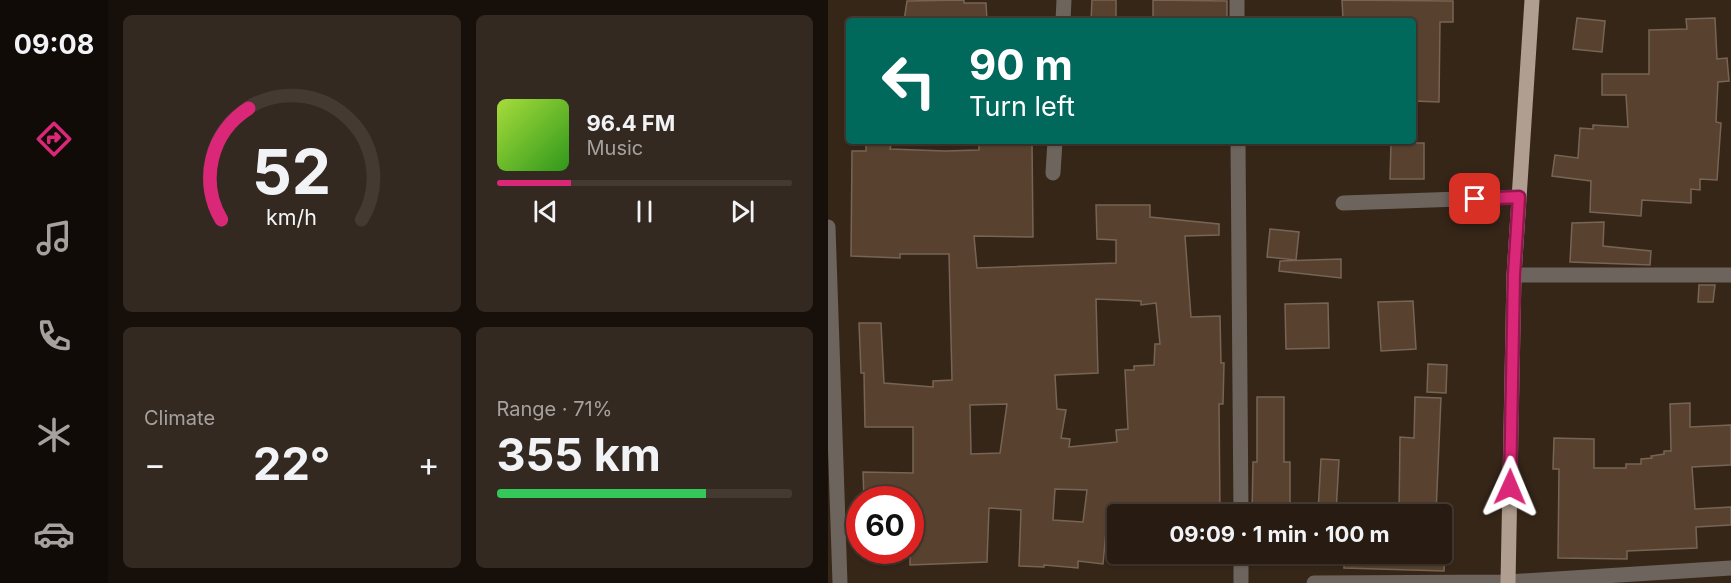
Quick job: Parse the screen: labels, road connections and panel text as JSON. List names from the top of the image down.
{
  "page": {
    "tabs": "09:08",
    "turn": ["90 m", "Turn left"],
    "song": ["96.4 FM", "Music"],
    "tile": [
      "Climate",
      ["Range · 71%", "355 km"]
    ],
    "heat": ["−", "22°", "+"],
    "limit": "60",
    "trip": "09:09 · 1 min · 100 m",
    "gauge": ["52", "km/h"]
  }
}
